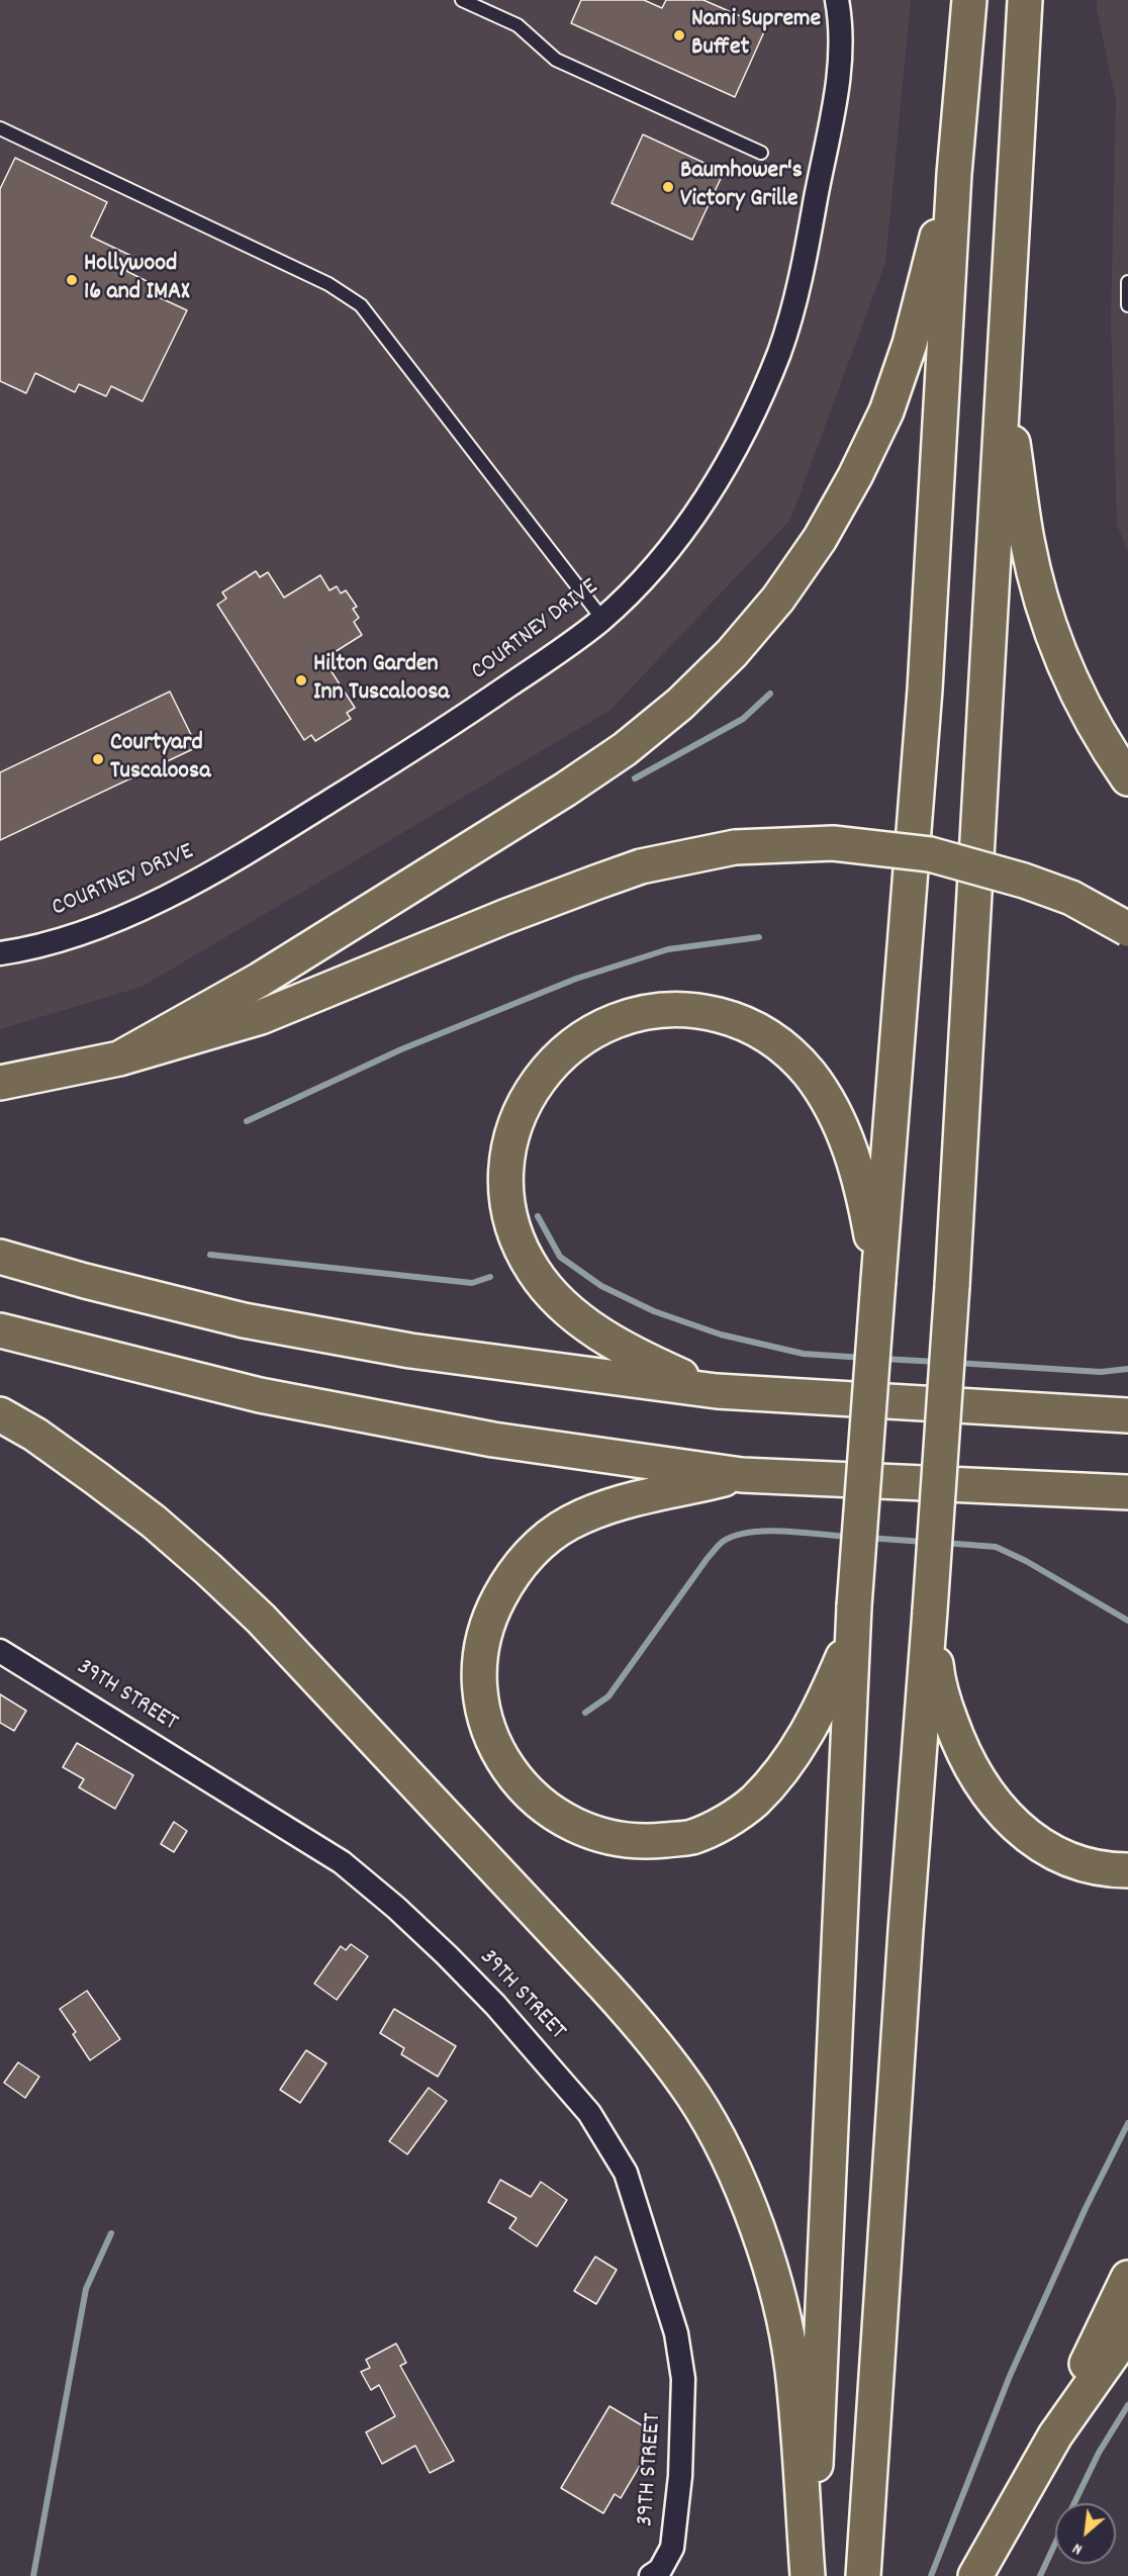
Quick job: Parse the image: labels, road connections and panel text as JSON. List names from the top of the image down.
{
  "streets": {
    "street": ["COURTNEY DRIVE", "39TH STREET"]
  },
  "places": [
    "Nami Supreme Buffet",
    "Baumhower's Victory Grille",
    "Hollywood 16 and IMAX",
    "Hilton Garden Inn Tuscaloosa",
    "Courtyard Tuscaloosa"
  ],
  "north": "bottom left"
}
